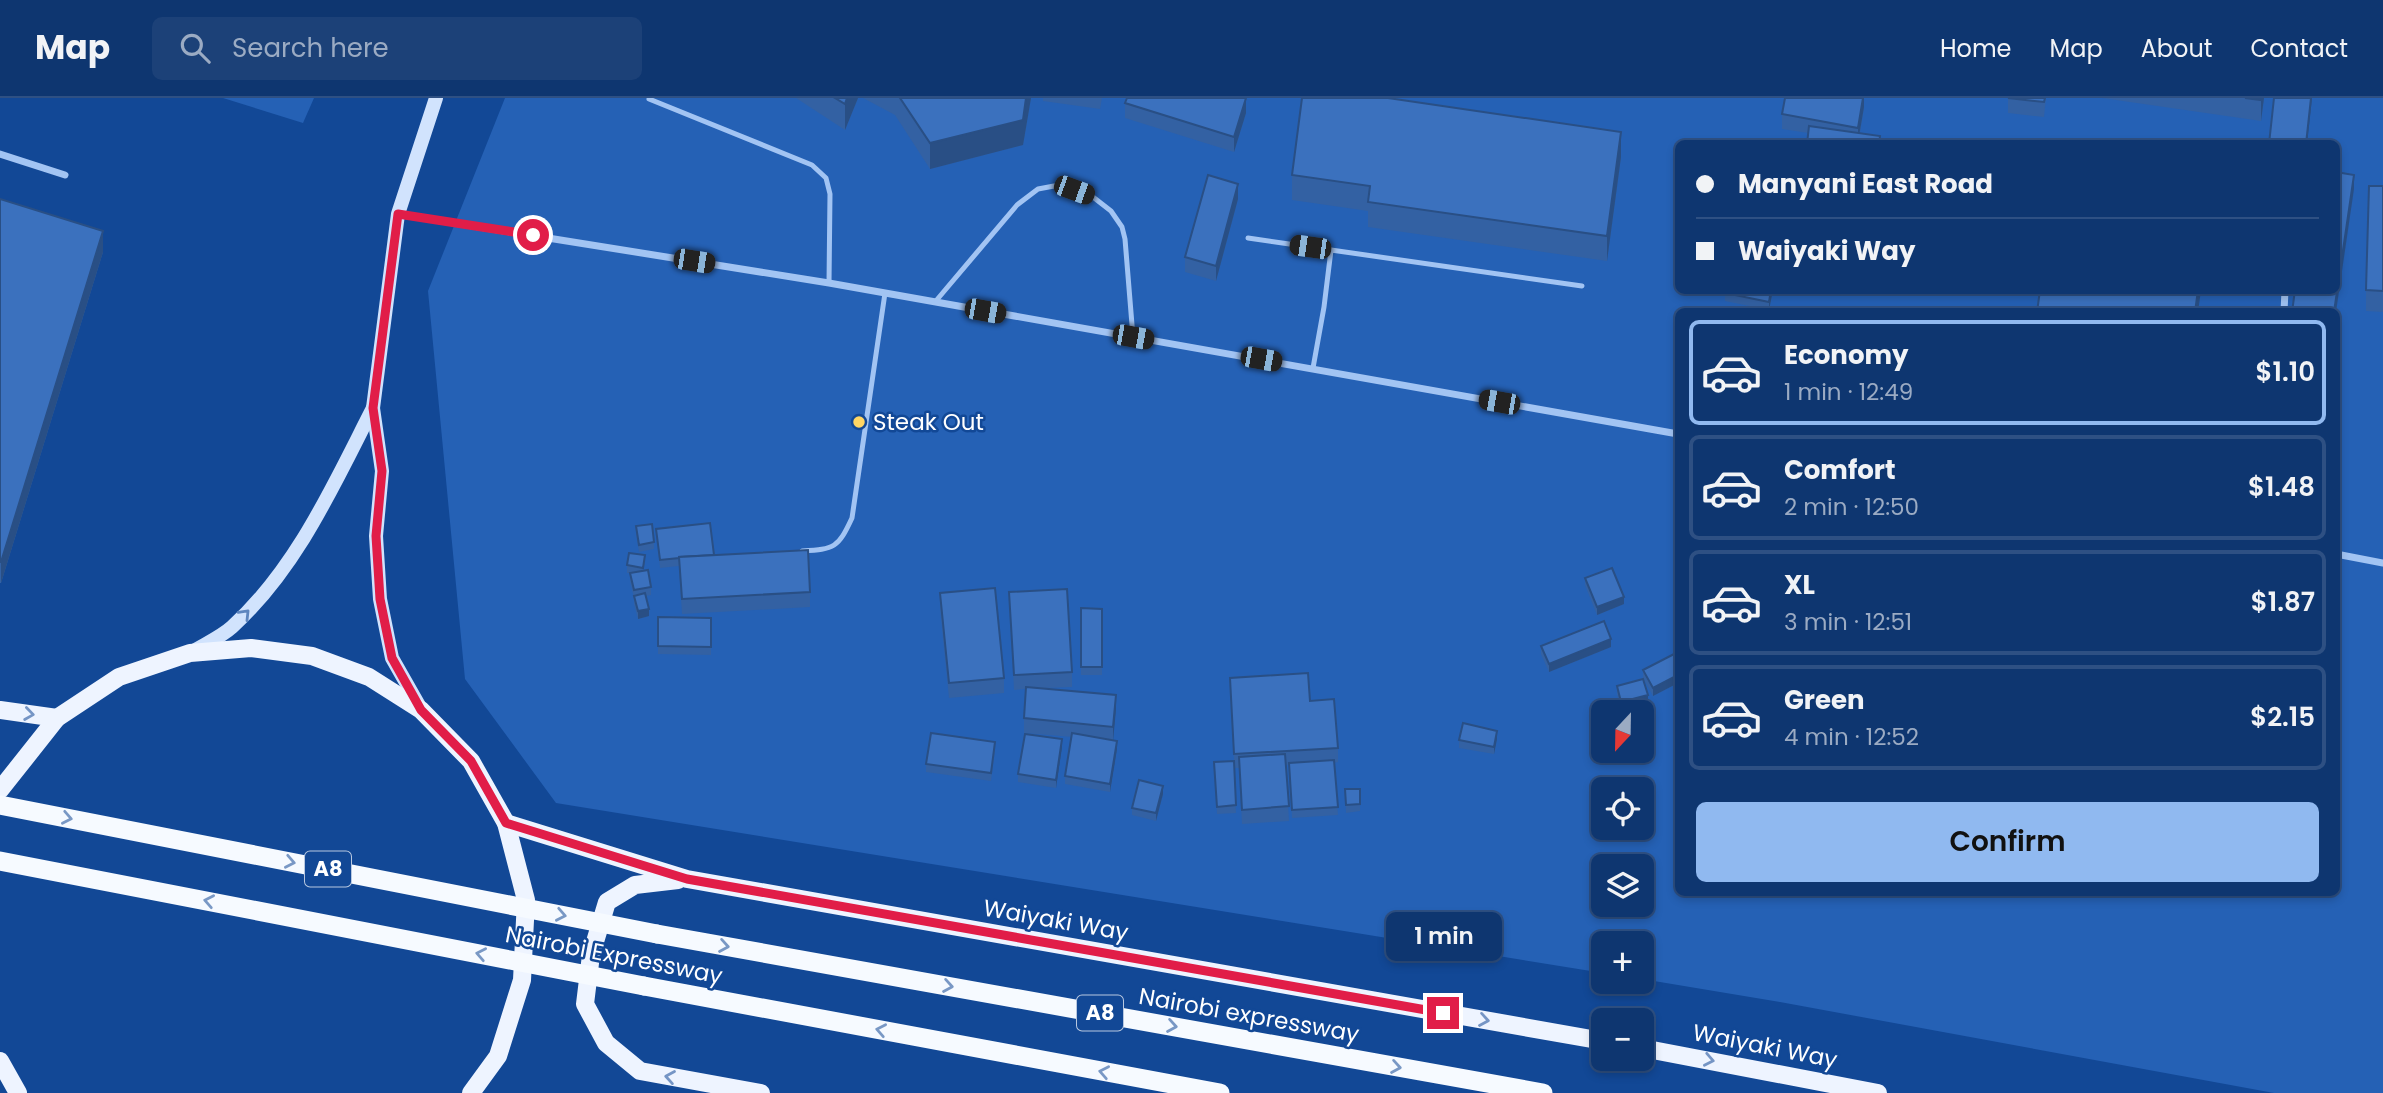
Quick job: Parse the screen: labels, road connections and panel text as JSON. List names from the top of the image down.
{
  "streets": {
    "highway": ["A8", "Nairobi Expressway", "Nairobi expressway"],
    "main road": ["Waiyaki Way"]
  },
  "crossings": [
    ["Nairobi Expressway", "Nairobi expressway"]
  ],
  "one_way": ["Waiyaki Way", "Nairobi expressway"],
  "places": ["Steak Out"],
  "north": "bottom",
  "page": {
    "header": "Map",
    "search": "Search here",
    "nav": [
      "Home",
      "Map",
      "About",
      "Contact"
    ],
    "banner": ["Manyani East Road", "Waiyaki Way"],
    "list": [
      {
        "name": "Economy",
        "note": "1 min · 12:49",
        "value": "$1.10"
      },
      {
        "name": "Comfort",
        "note": "2 min · 12:50",
        "value": "$1.48"
      },
      {
        "name": "XL",
        "note": "3 min · 12:51",
        "value": "$1.87"
      },
      {
        "name": "Green",
        "note": "4 min · 12:52",
        "value": "$2.15"
      }
    ],
    "map_buttons": ["+", "−"],
    "buttons": "Confirm",
    "bubble": "1 min"
  }
}
